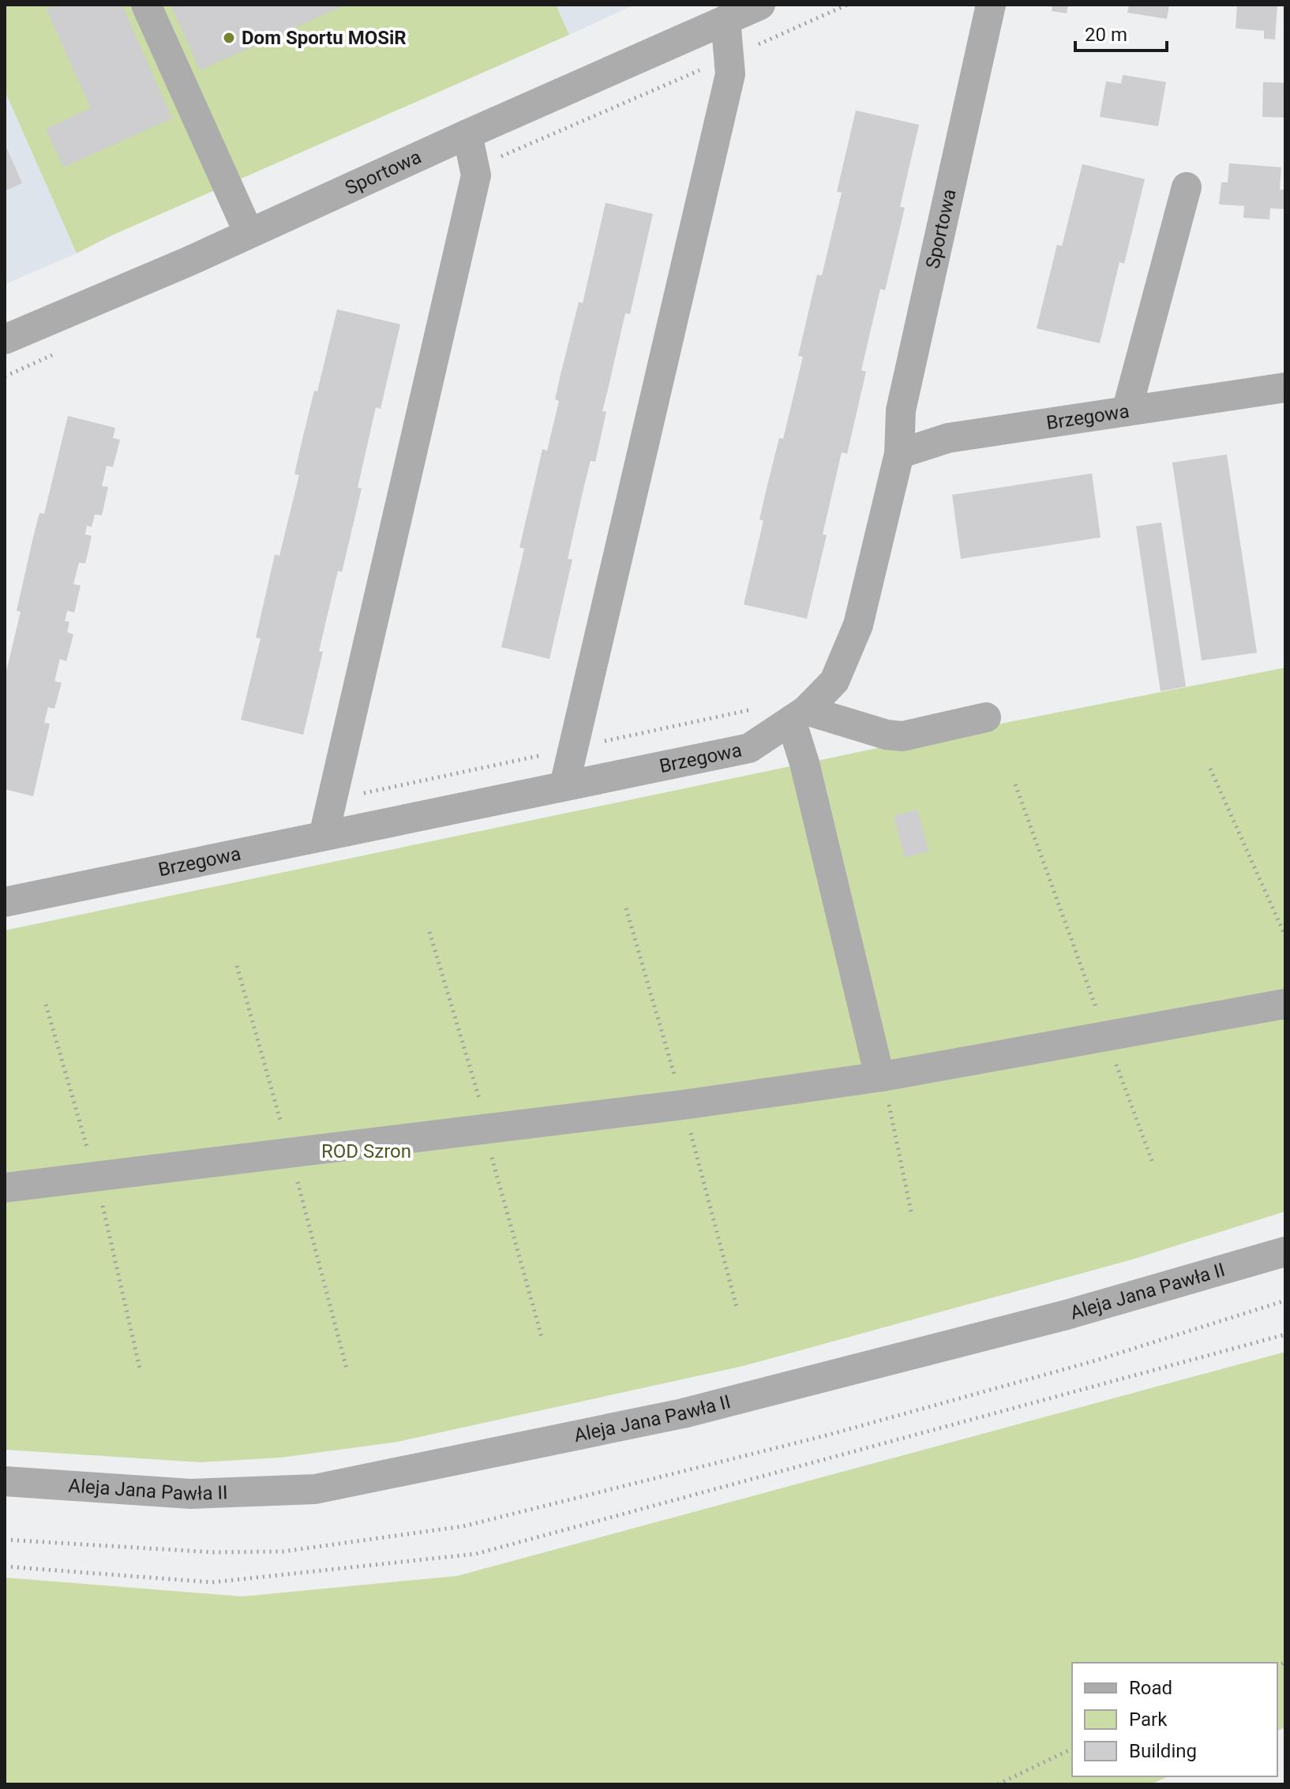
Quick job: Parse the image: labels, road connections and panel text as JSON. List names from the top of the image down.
{
  "streets": {
    "street": ["Sportowa", "Brzegowa", "Aleja Jana Pawła II"]
  },
  "crossings": [
    ["Sportowa", "Brzegowa"]
  ],
  "parks": ["ROD Szron"],
  "places": ["Dom Sportu MOSiR"],
  "legend": ["Road", "Park", "Building"],
  "scale_bar": "20 m"
}
